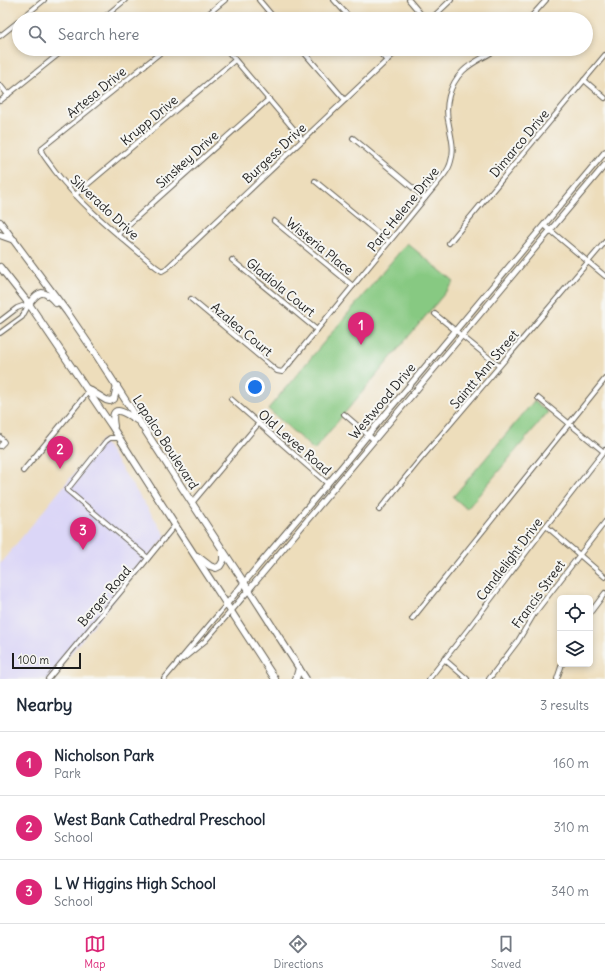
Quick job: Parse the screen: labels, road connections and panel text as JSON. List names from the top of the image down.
{
  "streets": {
    "main road": ["Lapalco Boulevard"],
    "street": [
      "Artesa Drive",
      "Krupp Drive",
      "Dimarco Drive",
      "Burgess Drive",
      "Sinskey Drive",
      "Silverado Drive",
      "Parc Helene Drive",
      "Wisteria Place",
      "Gladiola Court",
      "Azalea Court",
      "Saintt Ann Street",
      "Westwood Drive",
      "Old Levee Road",
      "Candlelight Drive",
      "Francis Street",
      "Berger Road"
    ]
  },
  "crossings": [
    ["Artesa Drive", "Silverado Drive"],
    ["Krupp Drive", "Silverado Drive"],
    ["Burgess Drive", "Silverado Drive"],
    ["Sinskey Drive", "Silverado Drive"],
    ["Parc Helene Drive", "Wisteria Place"],
    ["Parc Helene Drive", "Gladiola Court"],
    ["Parc Helene Drive", "Azalea Court"],
    ["Westwood Drive", "Lapalco Boulevard"],
    ["Westwood Drive", "Old Levee Road"]
  ],
  "scale_bar": "100 m",
  "page": {
    "search": "Search here",
    "pins": ["1", "2", "3"],
    "scale": "100 m",
    "heading": ["Nearby", "3 results"],
    "list": [
      {
        "mark": "1",
        "name": "Nicholson Park",
        "note": "Park",
        "value": "160 m"
      },
      {
        "mark": "2",
        "name": "West Bank Cathedral Preschool",
        "note": "School",
        "value": "310 m"
      },
      {
        "mark": "3",
        "name": "L W Higgins High School",
        "note": "School",
        "value": "340 m"
      }
    ],
    "nav": ["Map", "Directions", "Saved"]
  }
}
